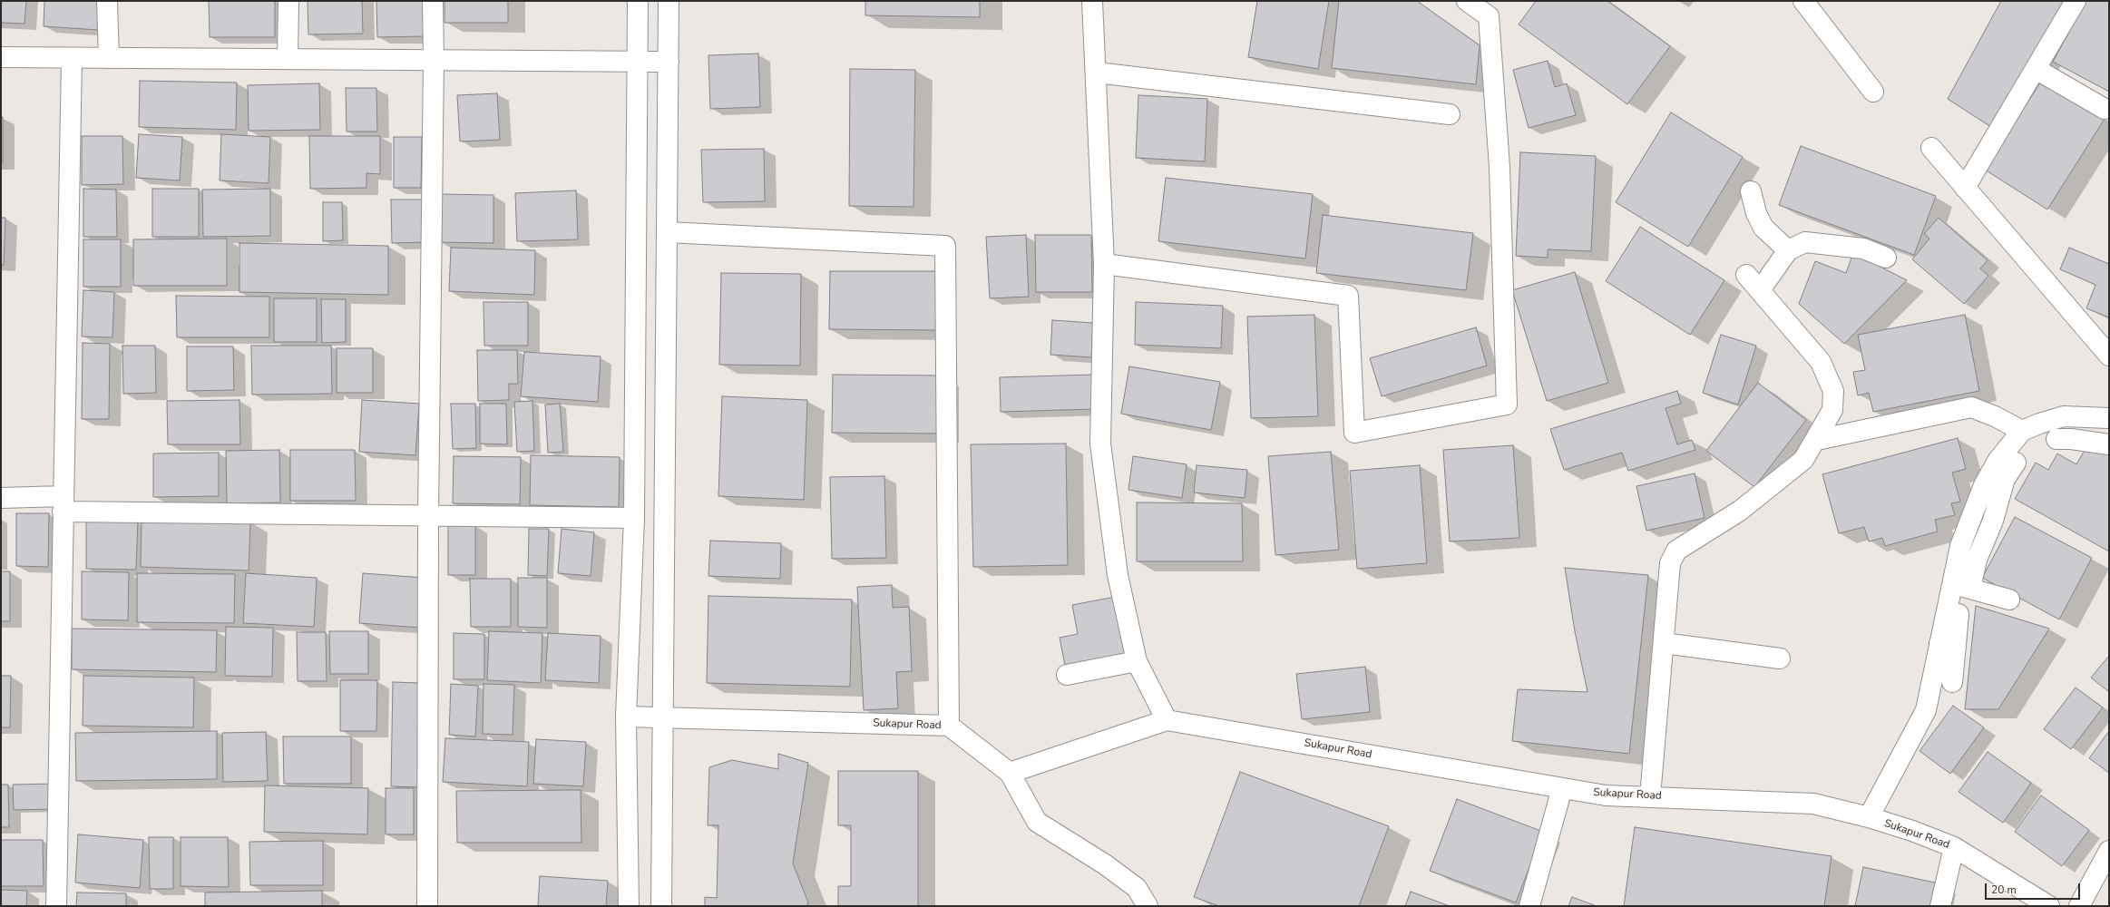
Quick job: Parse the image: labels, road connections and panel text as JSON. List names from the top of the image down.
{
  "streets": {
    "street": ["Sukapur Road"]
  },
  "scale_bar": "20 m"
}
